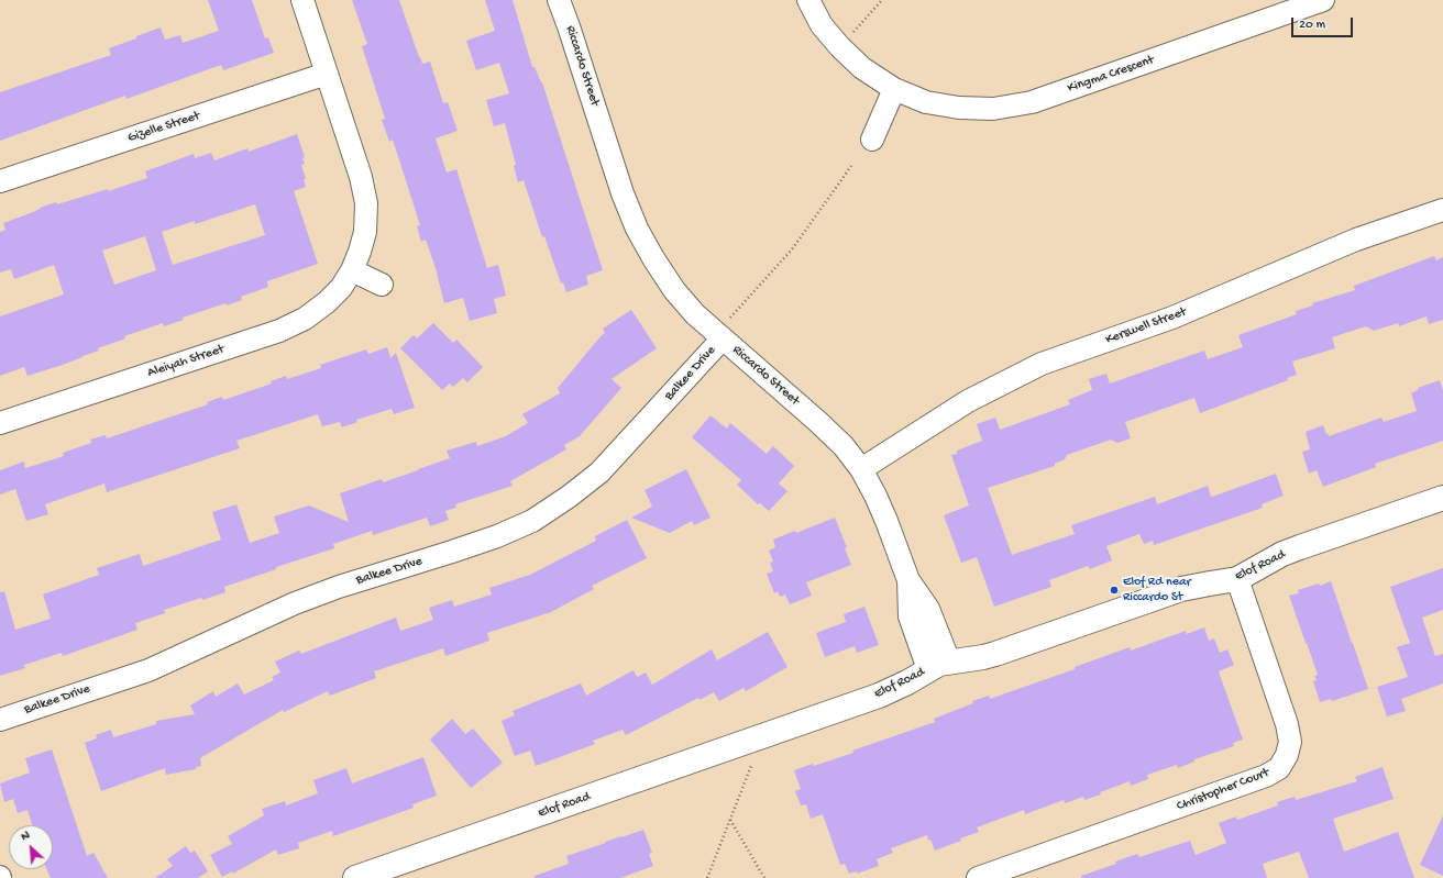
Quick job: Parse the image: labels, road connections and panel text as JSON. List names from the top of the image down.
{
  "streets": {
    "street": [
      "Riccardo Street",
      "Kingma Crescent",
      "Gizelle Street",
      "Kerswell Street",
      "Aleiyah Street",
      "Balkee Drive",
      "Elof Road",
      "Christopher Court"
    ]
  },
  "crossings": [
    ["Riccardo Street", "Kerswell Street"],
    ["Riccardo Street", "Balkee Drive"],
    ["Riccardo Street", "Elof Road"],
    ["Gizelle Street", "Aleiyah Street"],
    ["Elof Road", "Christopher Court"]
  ],
  "places": ["Elof Rd near Riccardo St"],
  "scale_bar": "20 m",
  "north": "top left"
}
